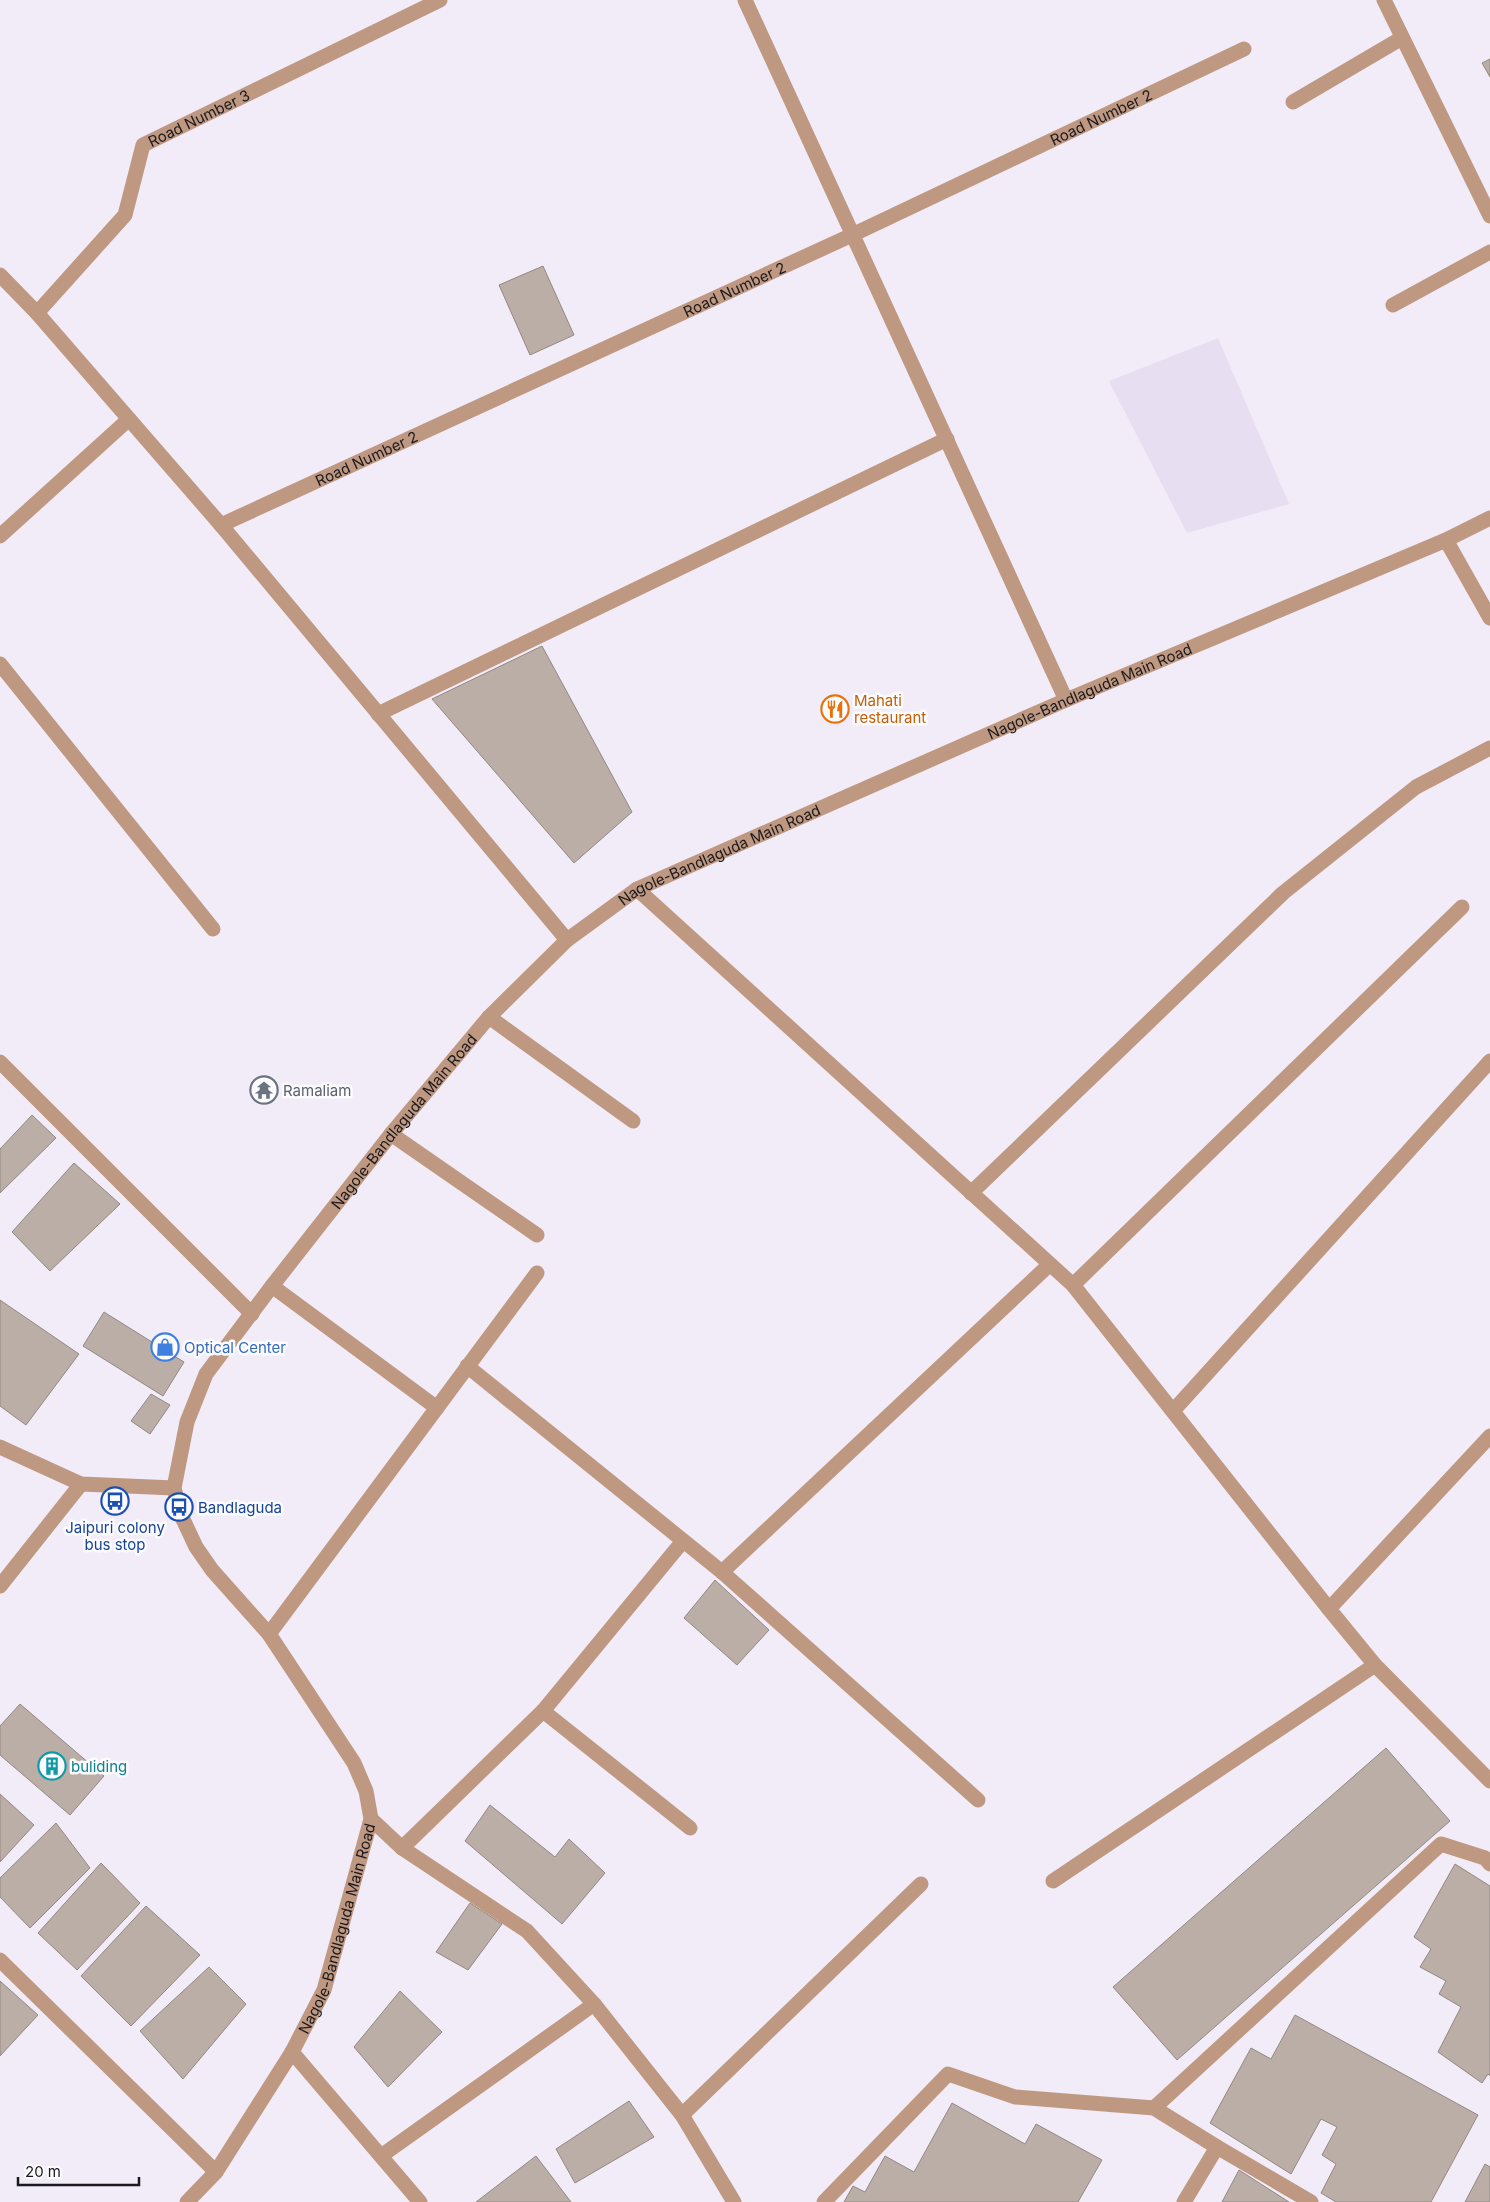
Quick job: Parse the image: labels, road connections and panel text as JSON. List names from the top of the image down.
{
  "streets": {
    "street": ["Road Number 3", "Road Number 2", "Nagole-Bandlaguda Main Road"]
  },
  "places": {
    "restaurant": ["Mahati restaurant"],
    "temple": ["Ramaliam"],
    "shop": ["Optical Center"],
    "bus stop": ["Jaipuri colony bus stop", "Bandlaguda"],
    "building": ["buliding"]
  },
  "scale_bar": "20 m"
}
